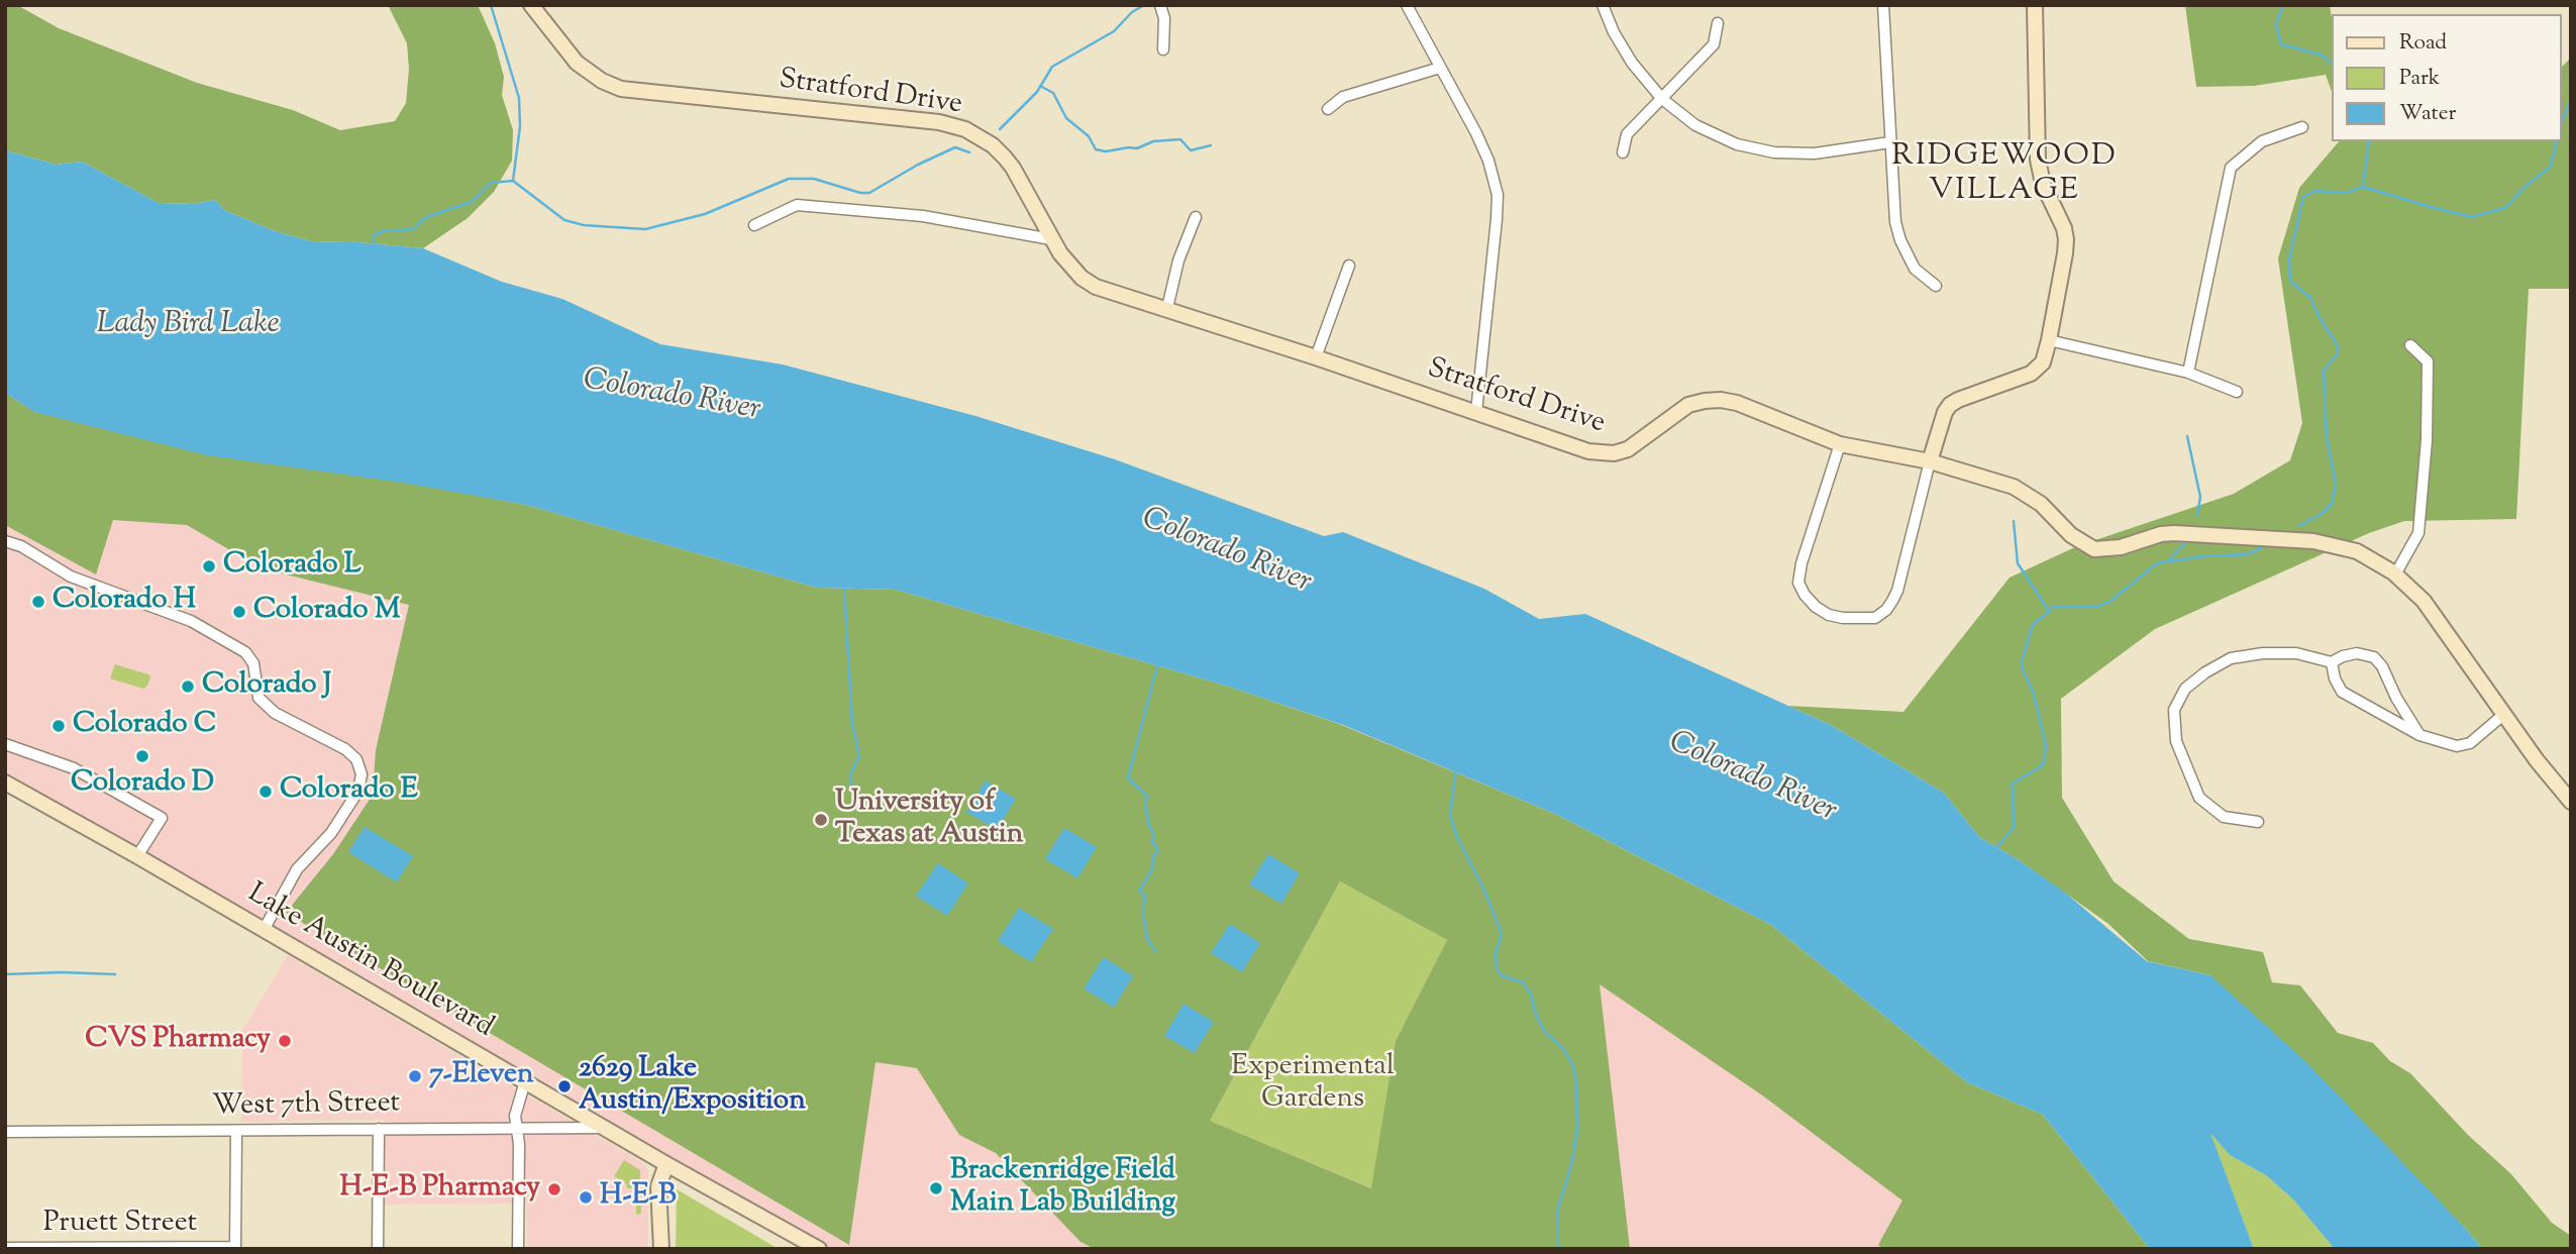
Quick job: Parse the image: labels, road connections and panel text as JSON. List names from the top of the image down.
{
  "streets": {
    "street": [
      "Stratford Drive",
      "Lake Austin Boulevard",
      "West 7th Street",
      "Pruett Street"
    ]
  },
  "crossings": [
    ["Lake Austin Boulevard", "West 7th Street"]
  ],
  "districts": ["RIDGEWOOD VILLAGE"],
  "water": ["Lady Bird Lake", "Colorado River"],
  "parks": ["Experimental Gardens"],
  "places": [
    "Colorado L",
    "Colorado H",
    "Colorado M",
    "Colorado J",
    "Colorado C",
    "Colorado D",
    "Colorado E",
    "University of Texas at Austin",
    "CVS Pharmacy",
    "7-Eleven",
    "2629 Lake Austin/Exposition",
    "Brackenridge Field Main Lab Building",
    "H-E-B Pharmacy",
    "H-E-B"
  ],
  "legend": ["Road", "Park", "Water"]
}
